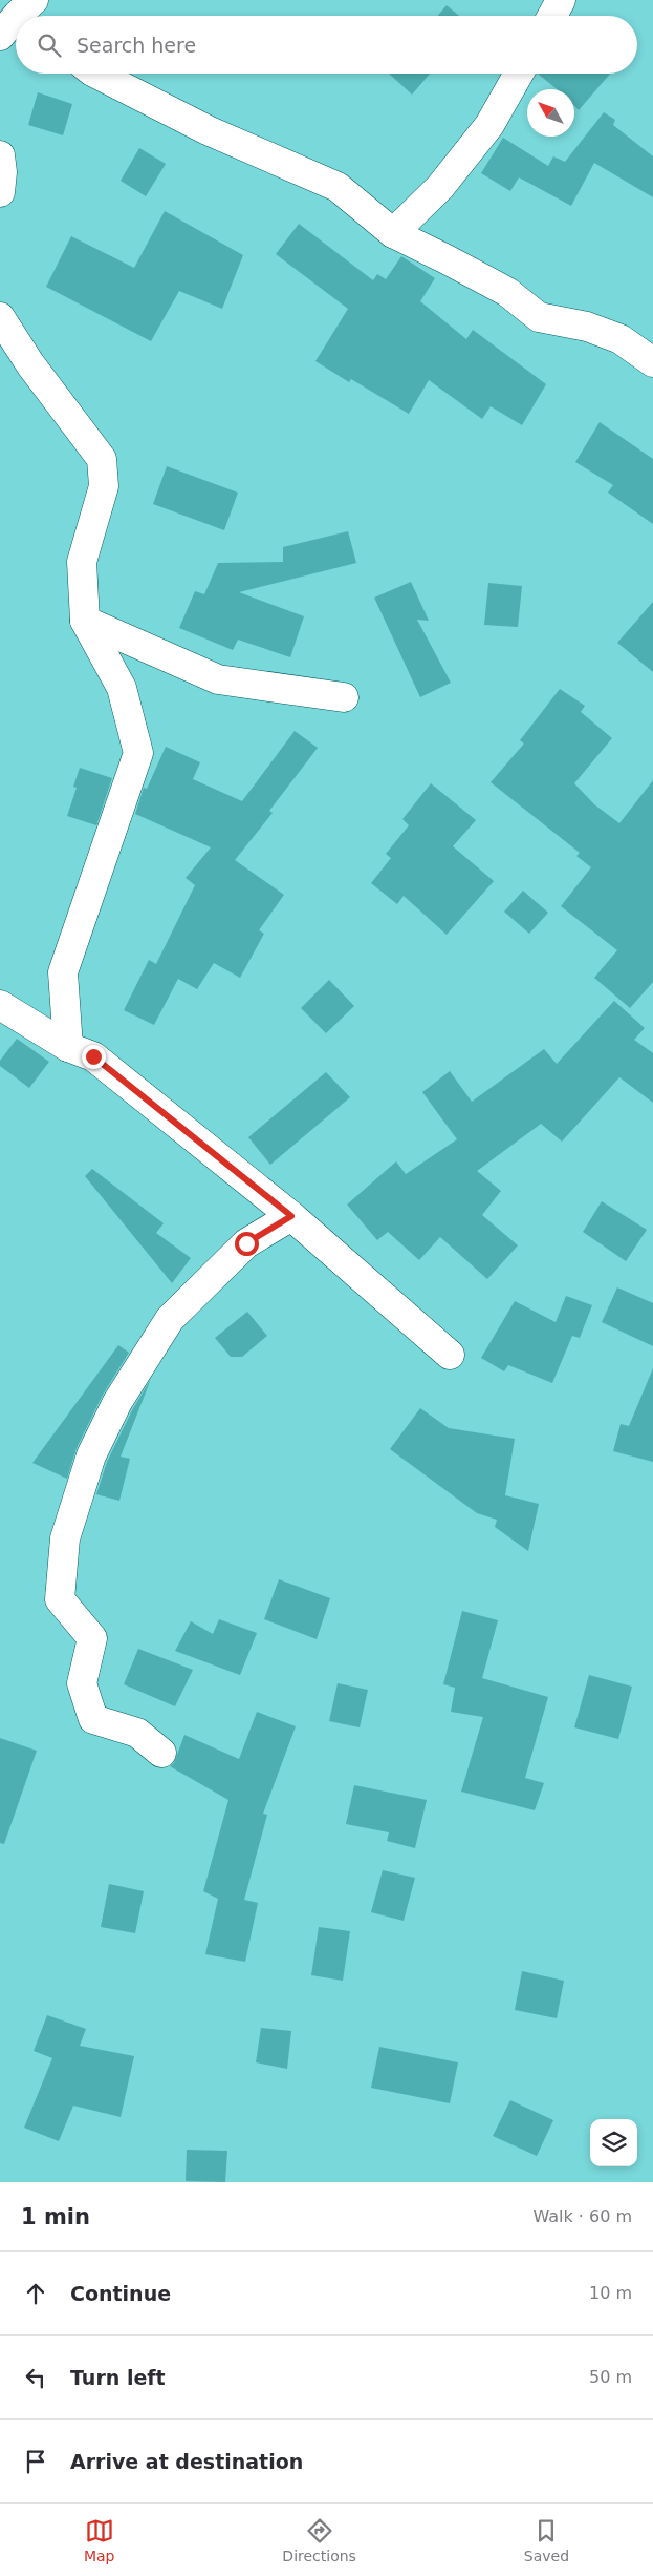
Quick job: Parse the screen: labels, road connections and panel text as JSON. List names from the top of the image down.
{
  "north": "top left",
  "page": {
    "search": "Search here",
    "heading": ["1 min", "Walk · 60 m"],
    "list": [
      ["Continue", "10 m"],
      ["Turn left", "50 m"],
      "Arrive at destination"
    ],
    "nav": ["Map", "Directions", "Saved"]
  }
}
